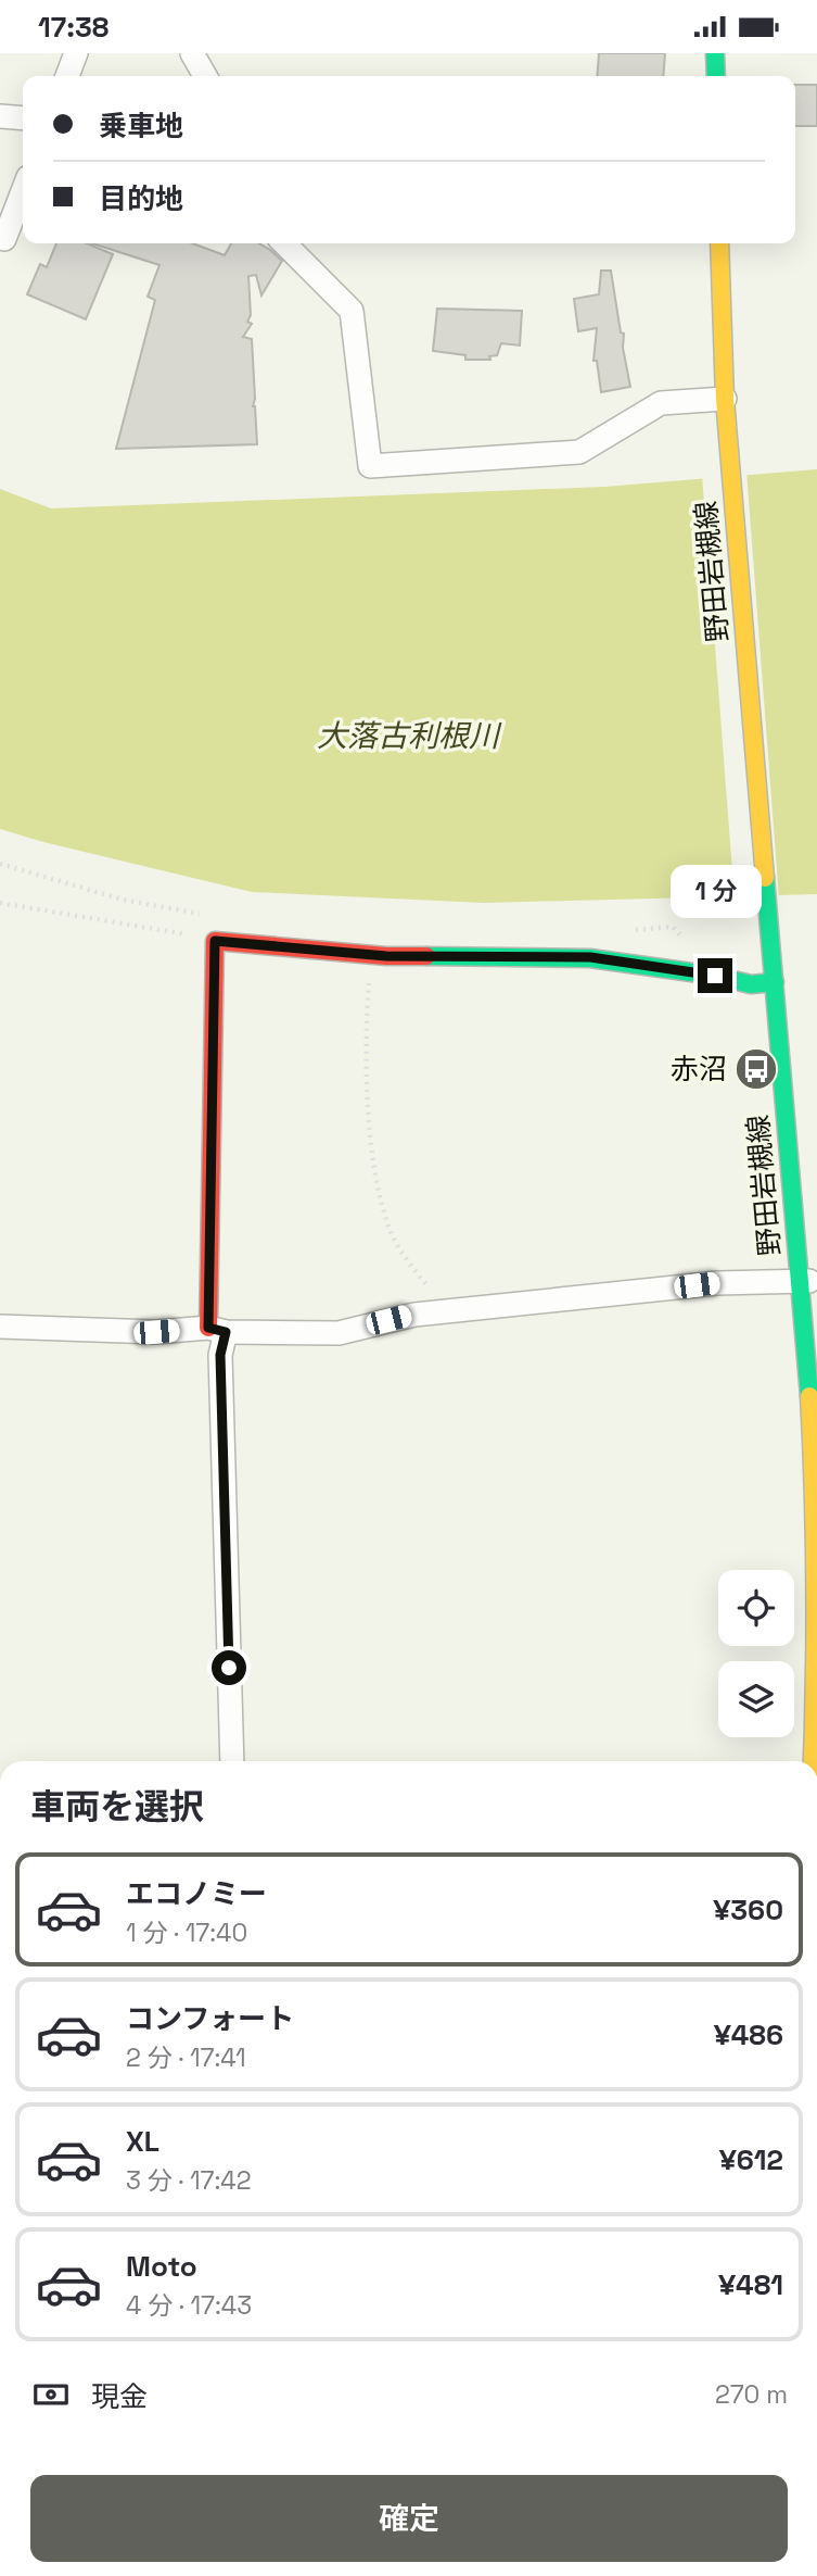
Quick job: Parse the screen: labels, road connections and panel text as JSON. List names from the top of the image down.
{
  "streets": {
    "main road": ["野田岩槻線"]
  },
  "water": ["大落古利根川"],
  "places": {
    "bus stop": ["赤沼"]
  },
  "page": {
    "status": "17:38",
    "banner": ["乗車地", "目的地"],
    "bubble": "1 分",
    "heading": "車両を選択",
    "list": [
      {
        "name": "エコノミー",
        "note": "1 分 · 17:40",
        "value": "¥360"
      },
      {
        "name": "コンフォート",
        "note": "2 分 · 17:41",
        "value": "¥486"
      },
      {
        "name": "XL",
        "note": "3 分 · 17:42",
        "value": "¥612"
      },
      {
        "name": "Moto",
        "note": "4 分 · 17:43",
        "value": "¥481"
      }
    ],
    "pay": ["現金", "270 m"],
    "buttons": "確定"
  }
}
